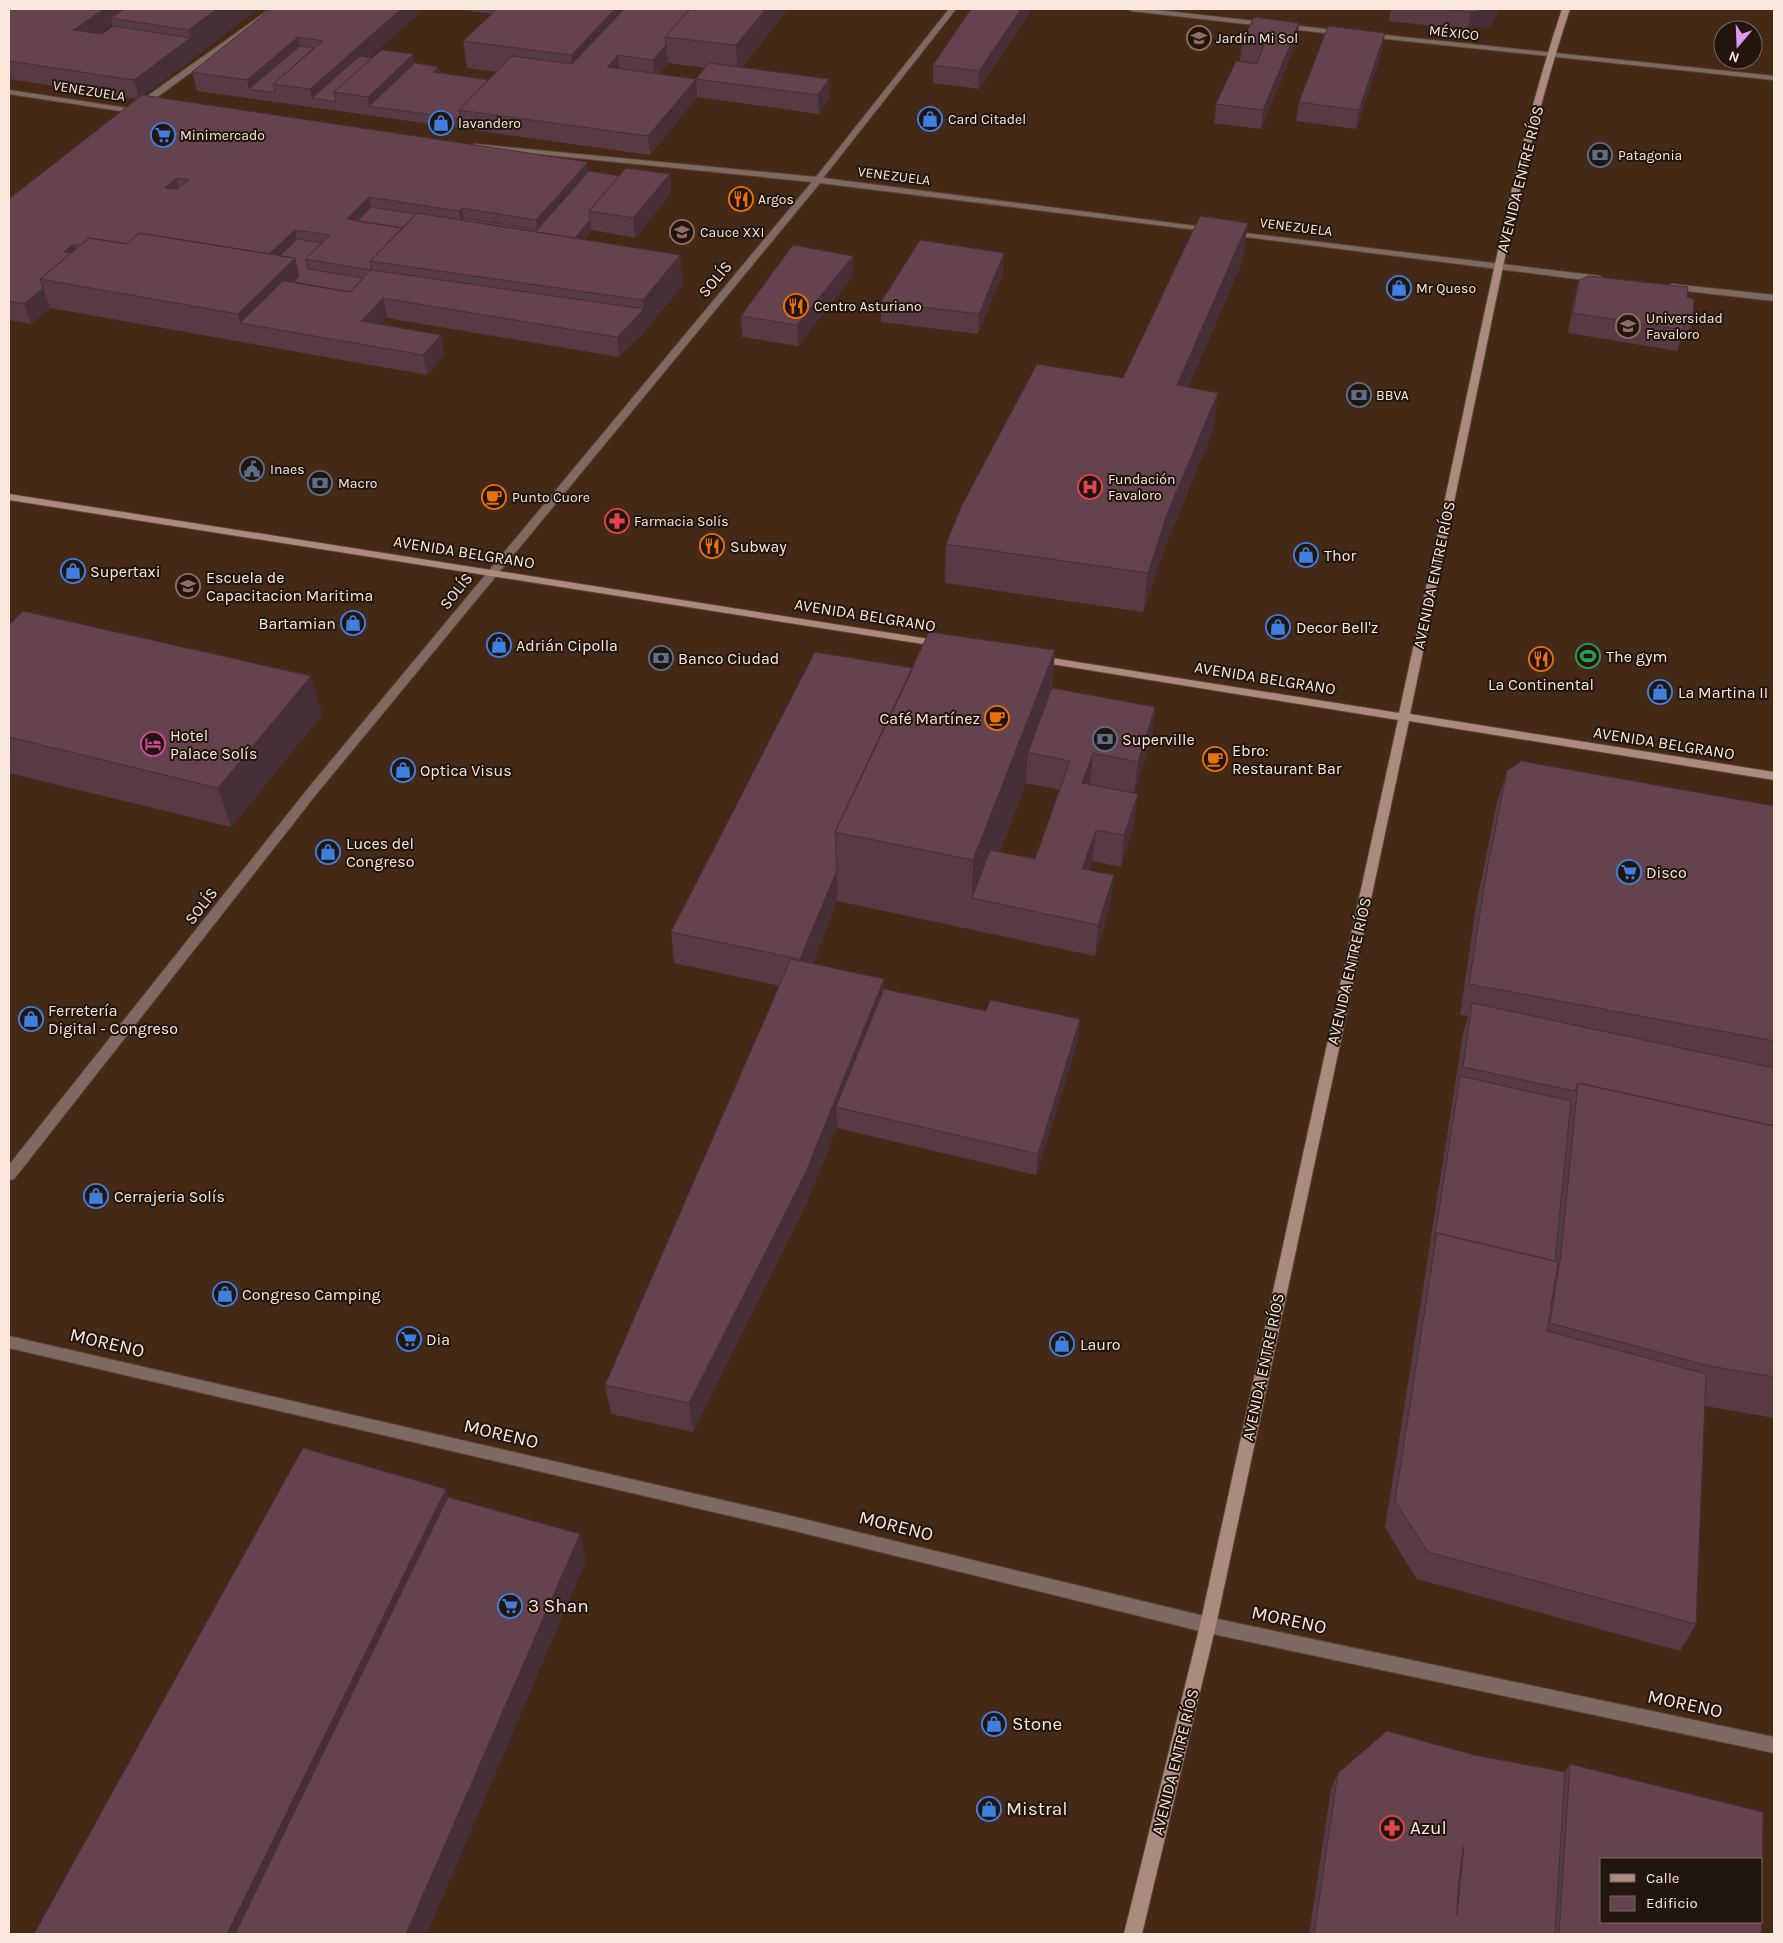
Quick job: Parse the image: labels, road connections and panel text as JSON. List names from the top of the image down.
{
  "streets": {
    "main road": ["AVENIDA ENTRE RÍOS", "AVENIDA BELGRANO"],
    "street": [
      "MÉXICO",
      "VENEZUELA",
      "SOLÍS",
      "MORENO"
    ]
  },
  "crossings": [
    ["MÉXICO", "AVENIDA ENTRE RÍOS"],
    ["VENEZUELA", "AVENIDA ENTRE RÍOS"],
    ["VENEZUELA", "SOLÍS"],
    ["AVENIDA ENTRE RÍOS", "AVENIDA BELGRANO"],
    ["AVENIDA ENTRE RÍOS", "MORENO"],
    ["SOLÍS", "AVENIDA BELGRANO"]
  ],
  "places": {
    "school or university": [
      "Jardín Mi Sol",
      "Cauce XXI",
      "Universidad Favaloro",
      "Escuela de Capacitacion Maritima"
    ],
    "shop": [
      "Card Citadel",
      "lavandero",
      "Mr Queso",
      "Thor",
      "Supertaxi",
      "Bartamian",
      "Decor Bell'z",
      "Adrián Cipolla",
      "La Martina II",
      "Optica Visus",
      "Luces del Congreso",
      "Ferretería Digital - Congreso",
      "Cerrajeria Solís",
      "Congreso Camping",
      "Lauro",
      "Stone",
      "Mistral"
    ],
    "supermarket": [
      "Minimercado",
      "Disco",
      "Dia",
      "3 Shan"
    ],
    "bank": [
      "Patagonia",
      "BBVA",
      "Macro",
      "Banco Ciudad",
      "Superville"
    ],
    "restaurant": [
      "Argos",
      "Centro Asturiano",
      "Subway",
      "La Continental"
    ],
    "public building": ["Inaes"],
    "hospital": ["Fundación Favaloro"],
    "cafe": ["Punto Cuore", "Café Martínez", "Ebro: Restaurant Bar"],
    "pharmacy": ["Farmacia Solís", "Azul"],
    "sports": ["The gym"],
    "hotel": ["Hotel Palace Solís"]
  },
  "legend": ["Calle", "Edificio"],
  "north": "bottom"
}
